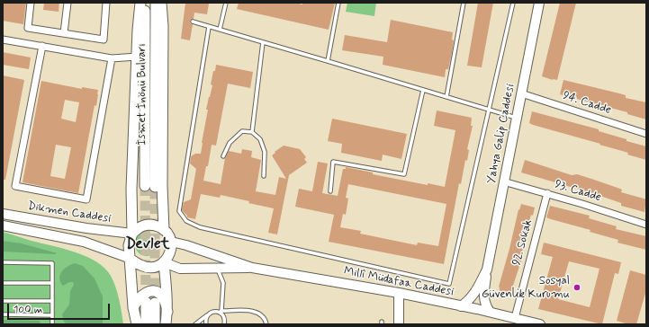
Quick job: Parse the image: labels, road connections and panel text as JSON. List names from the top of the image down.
{
  "streets": {
    "main road": [
      "İsmet İnönü Bulvarı",
      "Yahya Galip Caddesi",
      "Dikmen Caddesi",
      "Millî Müdafaa Caddesi"
    ],
    "street": ["94. Cadde", "93. Cadde", "92. Sokak"]
  },
  "crossings": [
    ["94. Cadde", "Yahya Galip Caddesi"],
    ["Yahya Galip Caddesi", "93. Cadde"],
    ["Yahya Galip Caddesi", "Millî Müdafaa Caddesi"],
    ["93. Cadde", "92. Sokak"],
    ["Dikmen Caddesi", "Millî Müdafaa Caddesi"],
    ["92. Sokak", "Millî Müdafaa Caddesi"]
  ],
  "districts": ["Devlet"],
  "places": ["Sosyal Güvenlik Kurumu"],
  "scale_bar": "100 m"
}
